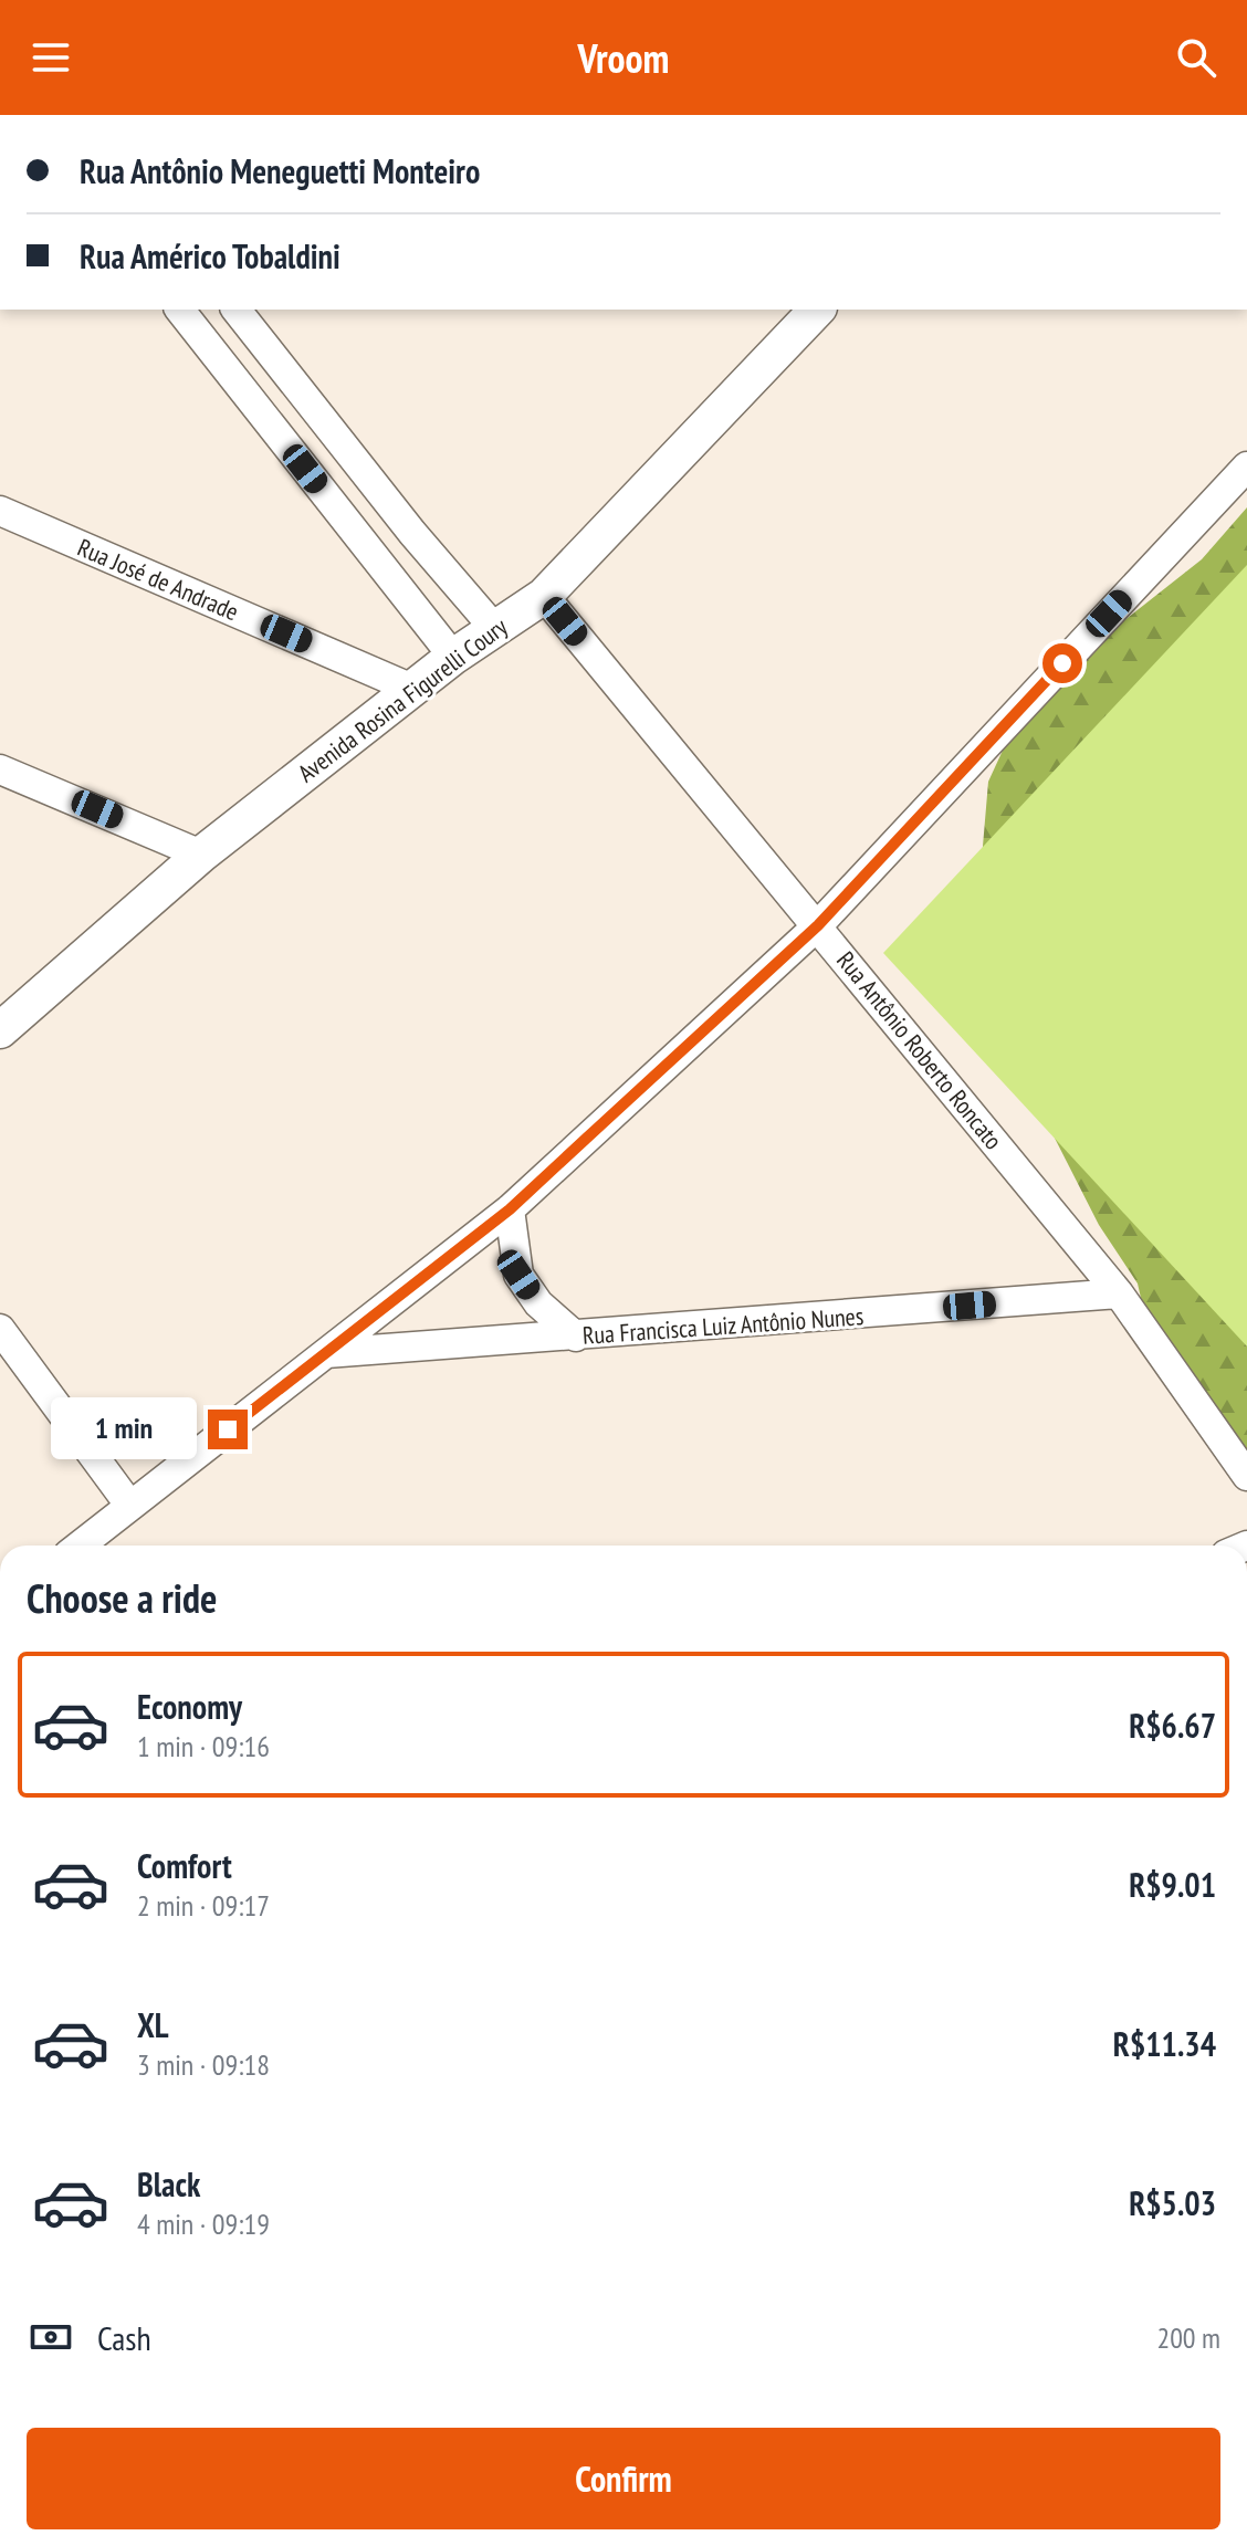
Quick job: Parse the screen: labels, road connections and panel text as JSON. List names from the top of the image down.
{
  "streets": {
    "street": [
      "Rua José de Andrade",
      "Avenida Rosina Figurelli Coury",
      "Rua Antônio Roberto Roncato",
      "Rua Francisca Luiz Antônio Nunes"
    ]
  },
  "crossings": [
    ["Rua José de Andrade", "Avenida Rosina Figurelli Coury"],
    ["Avenida Rosina Figurelli Coury", "Rua Antônio Roberto Roncato"],
    ["Rua Antônio Roberto Roncato", "Rua Francisca Luiz Antônio Nunes"]
  ],
  "page": {
    "header": "Vroom",
    "banner": ["Rua Antônio Meneguetti Monteiro", "Rua Américo Tobaldini"],
    "bubble": "1 min",
    "heading": "Choose a ride",
    "list": [
      {
        "name": "Economy",
        "note": "1 min · 09:16",
        "value": "R$6.67"
      },
      {
        "name": "Comfort",
        "note": "2 min · 09:17",
        "value": "R$9.01"
      },
      {
        "name": "XL",
        "note": "3 min · 09:18",
        "value": "R$11.34"
      },
      {
        "name": "Black",
        "note": "4 min · 09:19",
        "value": "R$5.03"
      }
    ],
    "pay": ["Cash", "200 m"],
    "buttons": "Confirm"
  }
}
